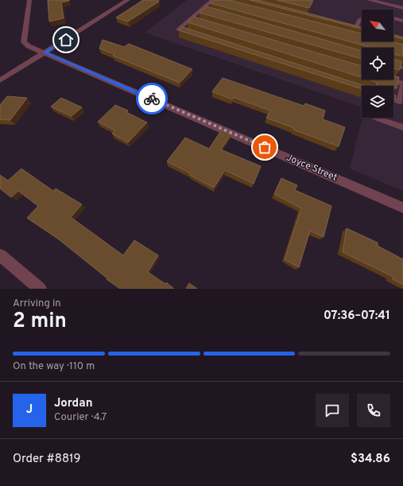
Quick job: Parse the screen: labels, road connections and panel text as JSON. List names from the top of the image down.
{
  "streets": {
    "street": ["Joyce Street"]
  },
  "north": "top left",
  "page": {
    "heading": ["2 min", "Arriving in", "07:36–07:41"],
    "panel": [
      "Jordan",
      "Courier · 4.7",
      "Order #8819",
      "$34.86"
    ],
    "bar": "On the way · 110 m",
    "round": "J"
  }
}
